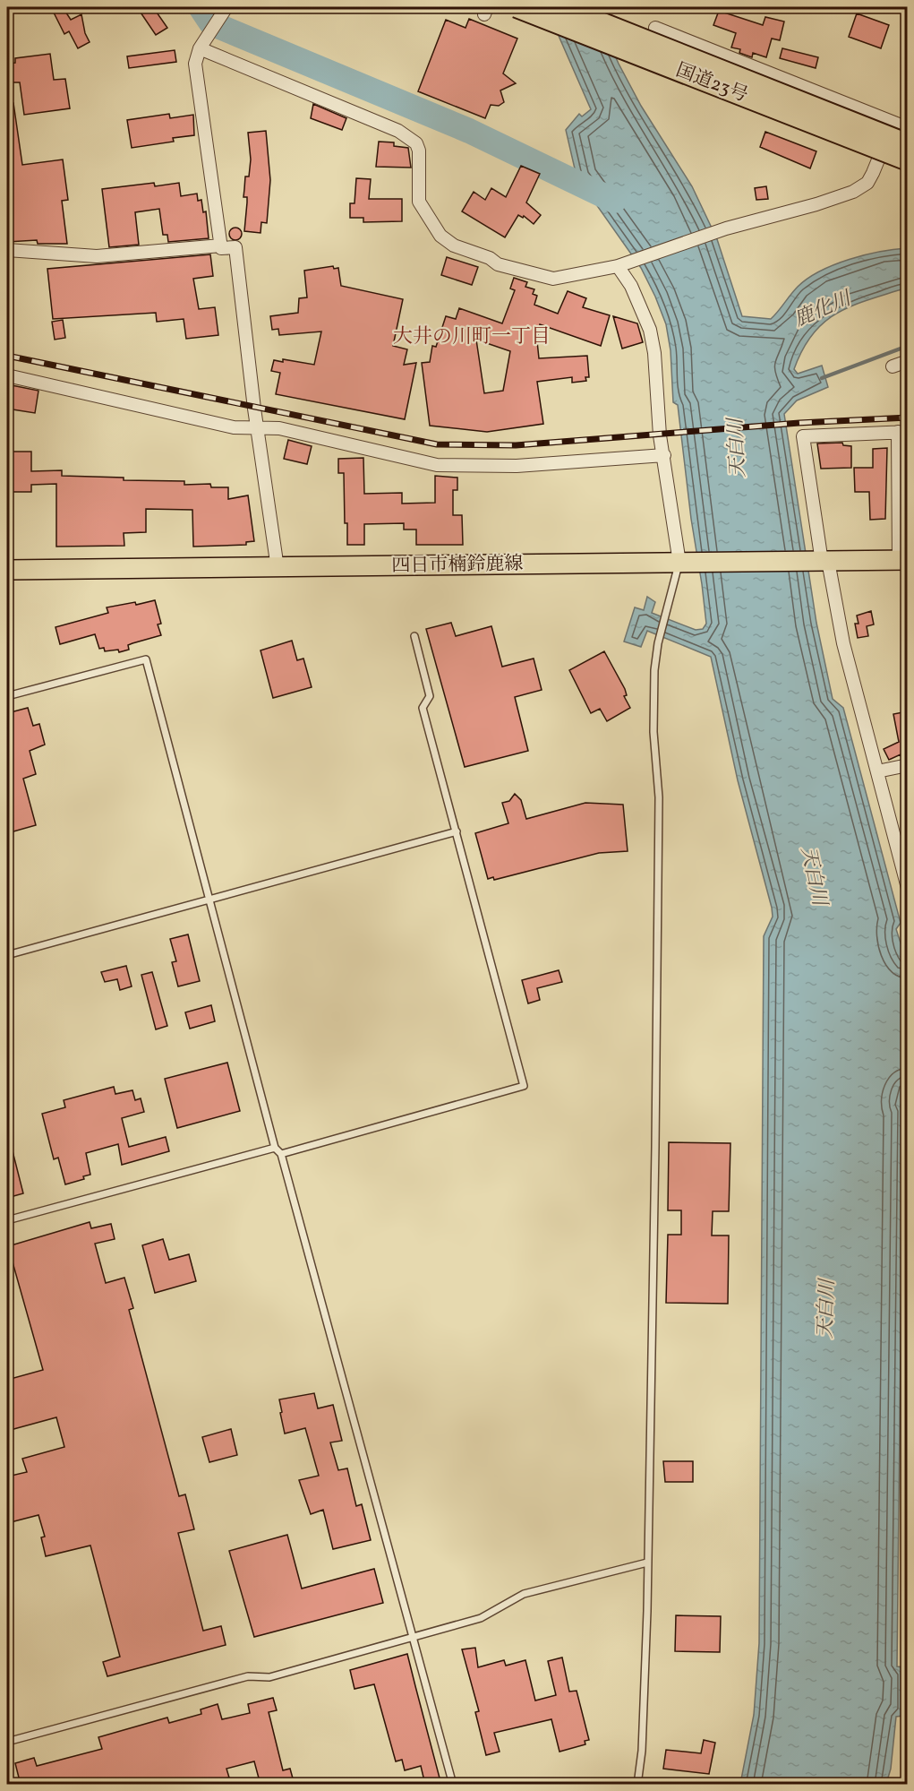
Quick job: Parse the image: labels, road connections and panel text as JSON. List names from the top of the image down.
{
  "streets": {
    "highway": ["国道23号"],
    "main road": ["四日市楠鈴鹿線"]
  },
  "districts": ["大井の川町一丁目"],
  "water": ["鹿化川", "天白川"]
}
